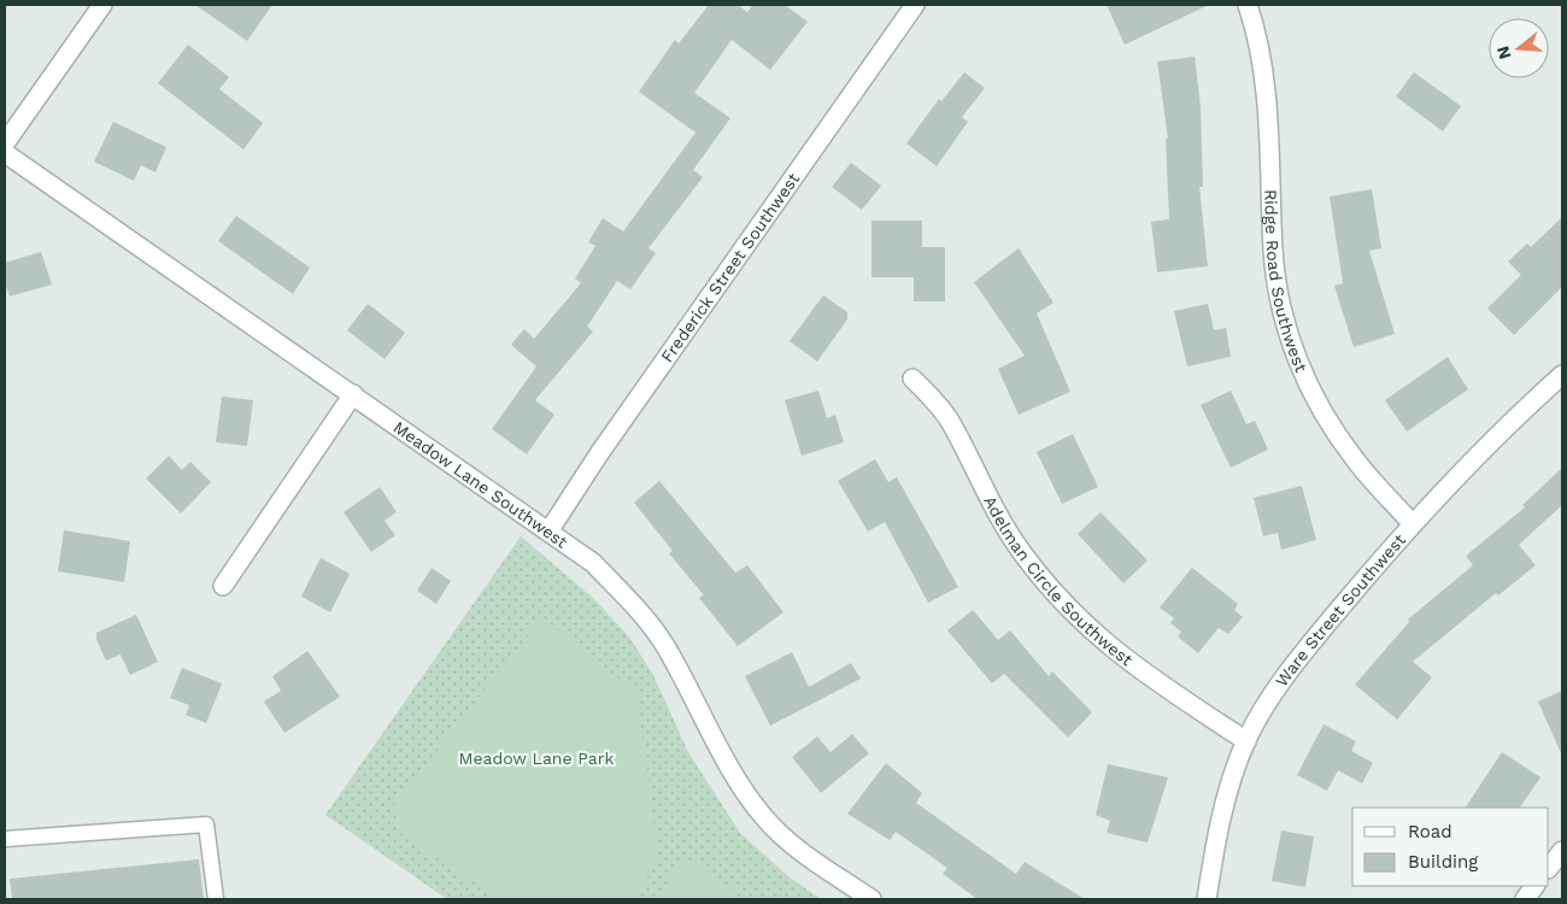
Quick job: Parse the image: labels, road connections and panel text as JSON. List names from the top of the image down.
{
  "streets": {
    "street": [
      "Frederick Street Southwest",
      "Ridge Road Southwest",
      "Meadow Lane Southwest",
      "Adelman Circle Southwest",
      "Ware Street Southwest"
    ]
  },
  "crossings": [
    ["Frederick Street Southwest", "Meadow Lane Southwest"],
    ["Ridge Road Southwest", "Ware Street Southwest"],
    ["Adelman Circle Southwest", "Ware Street Southwest"]
  ],
  "parks": ["Meadow Lane Park"],
  "legend": ["Road", "Building"],
  "north": "left"
}
